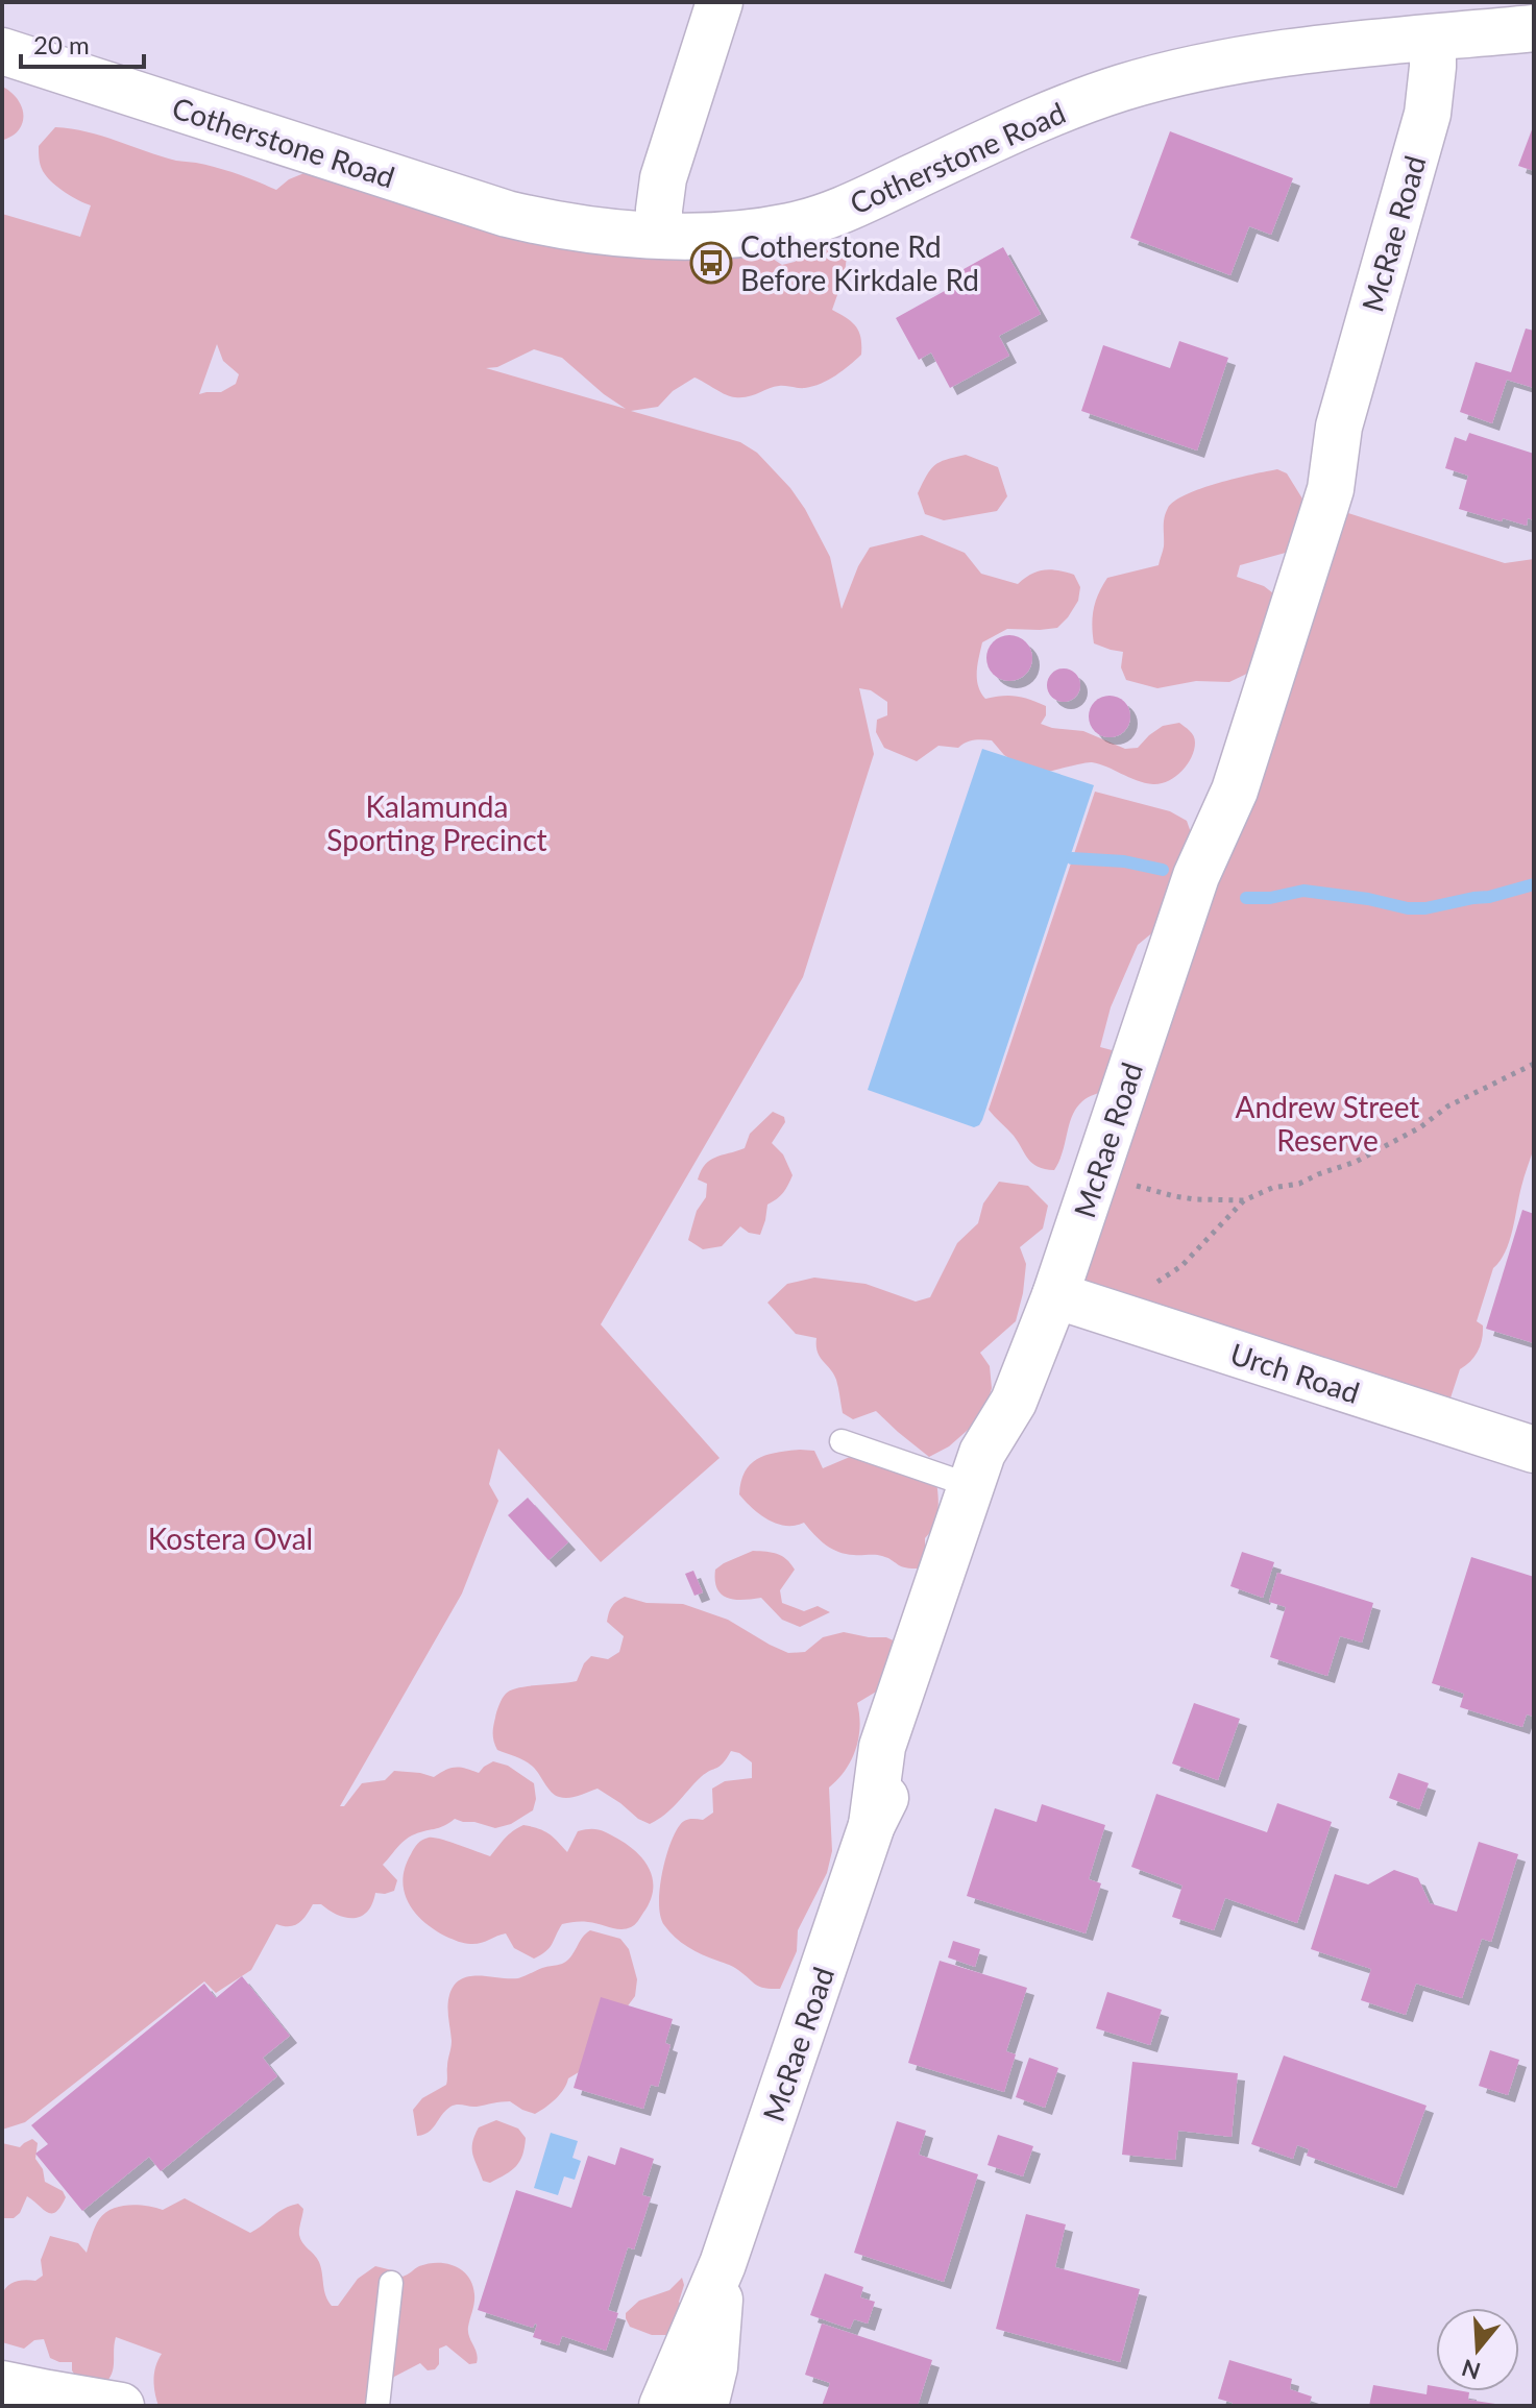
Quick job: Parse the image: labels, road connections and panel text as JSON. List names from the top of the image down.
{
  "streets": {
    "street": ["Cotherstone Road", "McRae Road", "Urch Road"]
  },
  "crossings": [
    ["Cotherstone Road", "McRae Road"],
    ["McRae Road", "Urch Road"]
  ],
  "parks": ["Kalamunda Sporting Precinct", "Andrew Street Reserve", "Kostera Oval"],
  "places": {
    "bus stop": ["Cotherstone Rd Before Kirkdale Rd"]
  },
  "scale_bar": "20 m",
  "north": "bottom"
}
